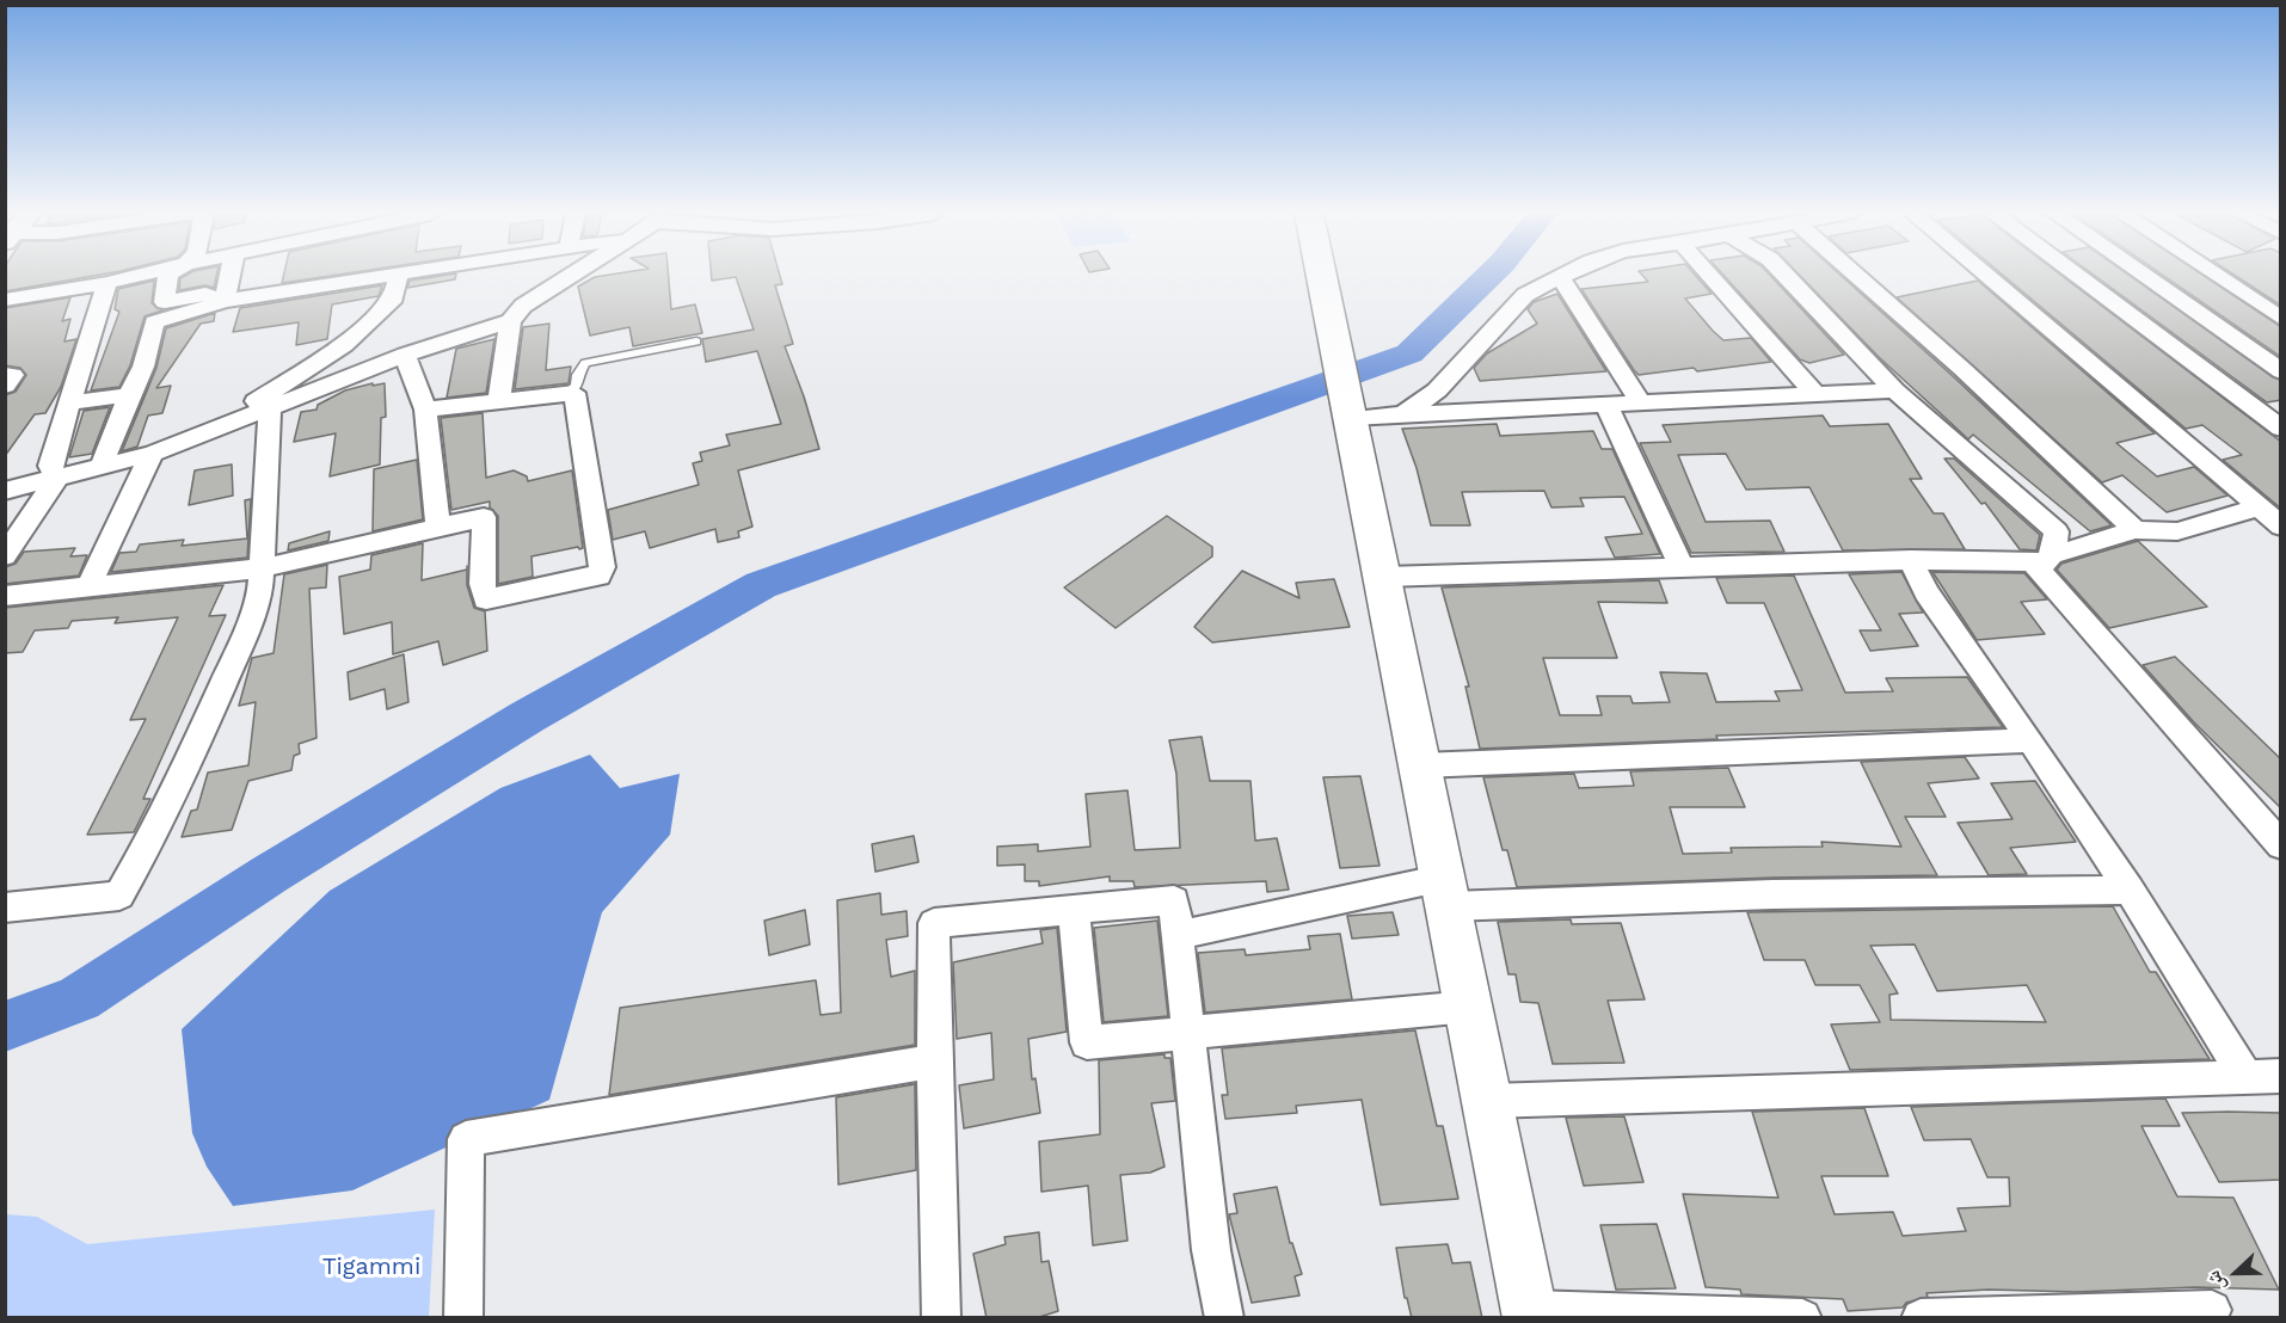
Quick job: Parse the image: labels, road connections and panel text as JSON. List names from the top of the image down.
{
  "parks": ["Tigammi"],
  "north": "left"
}
